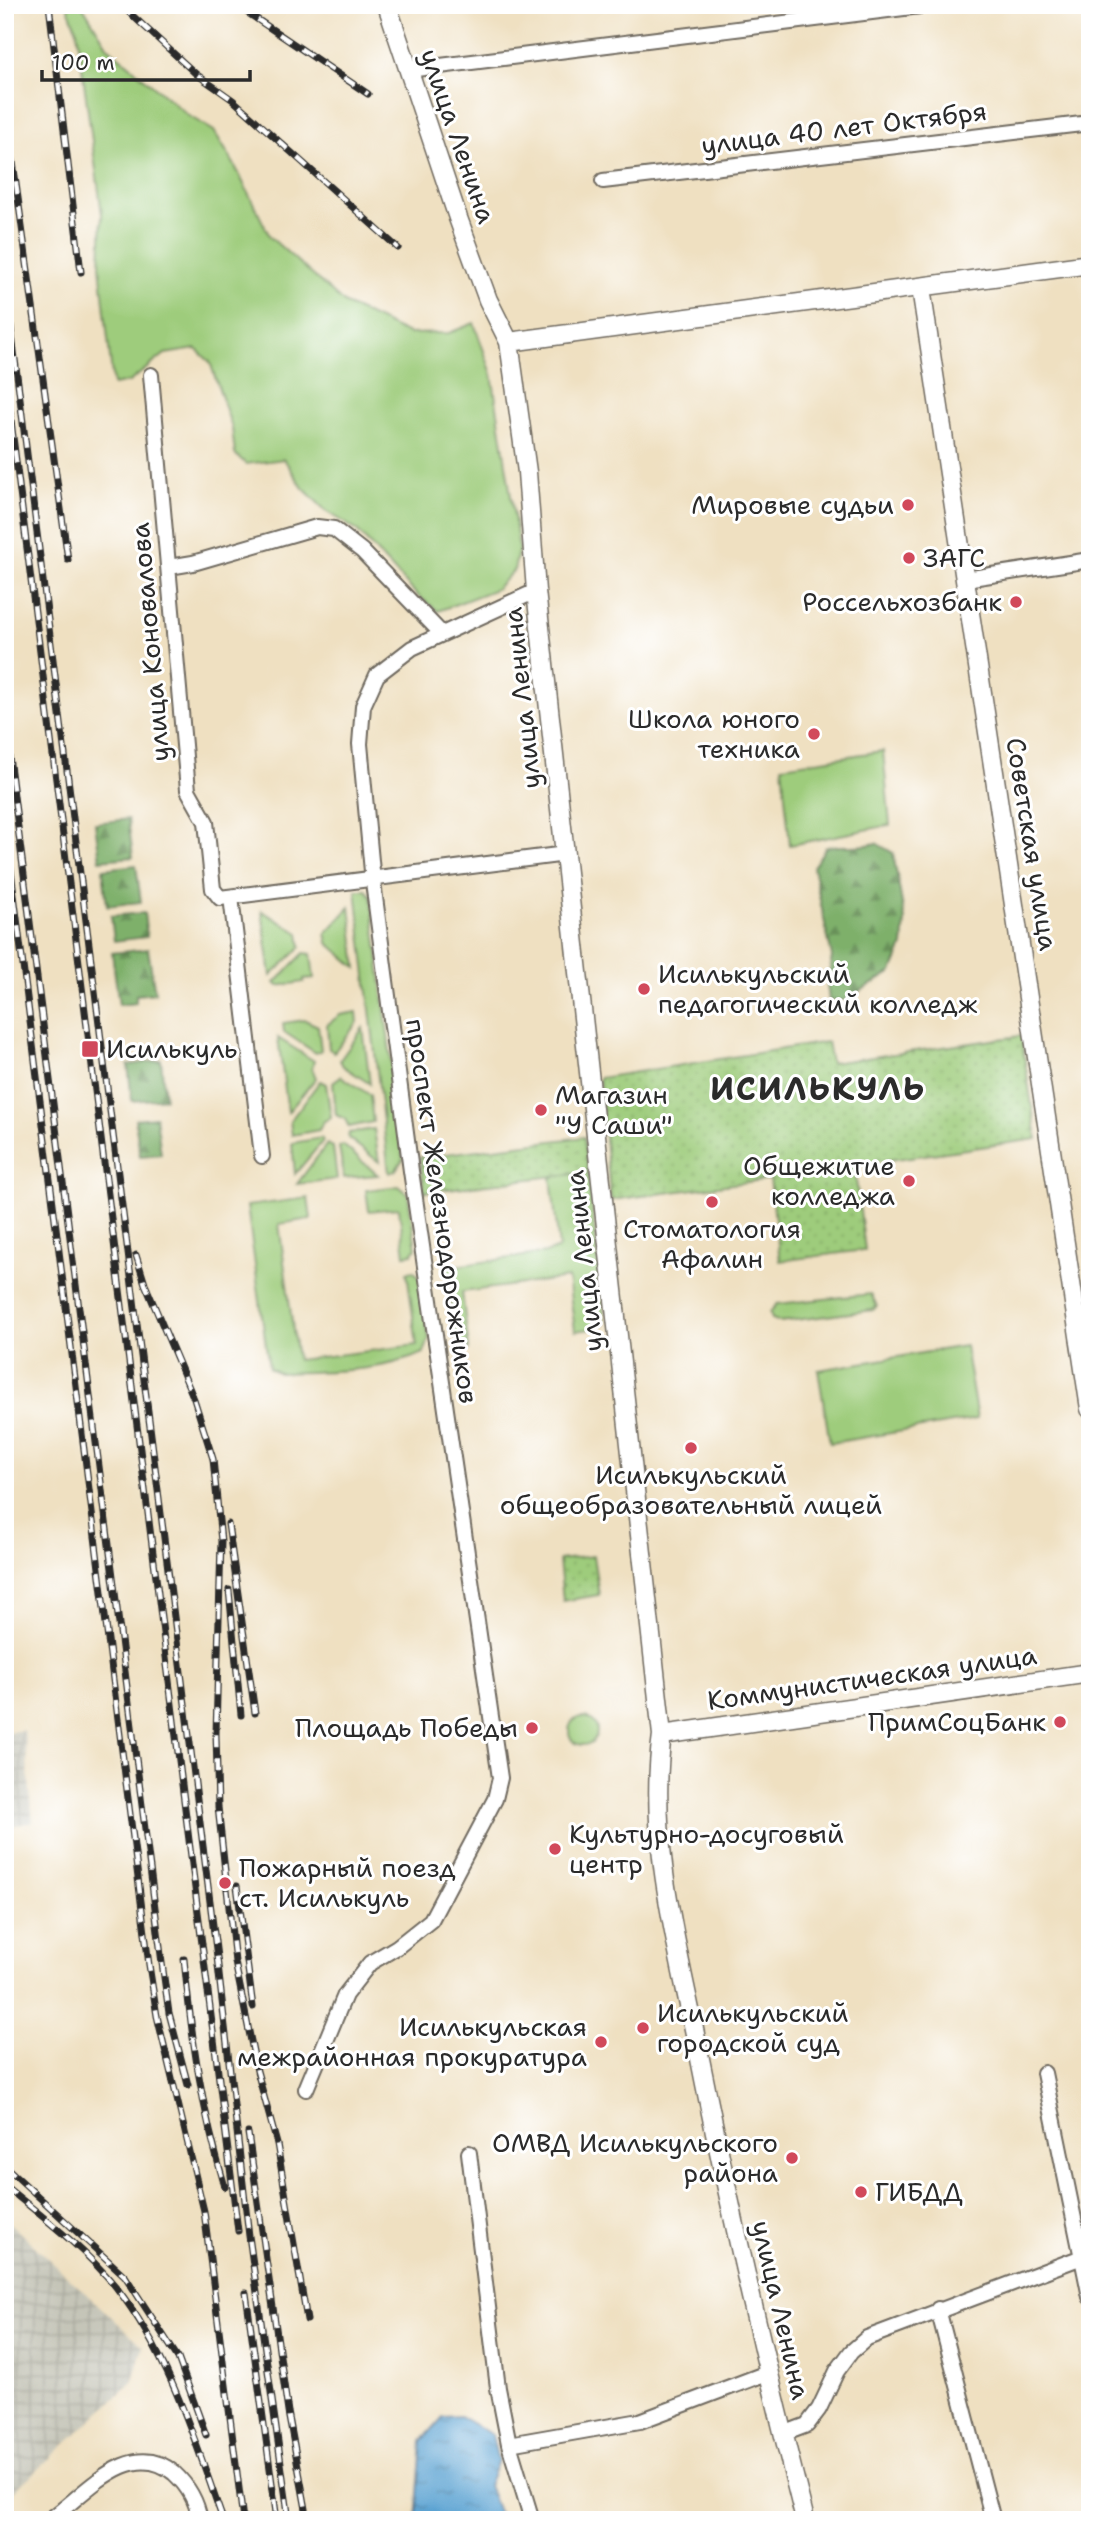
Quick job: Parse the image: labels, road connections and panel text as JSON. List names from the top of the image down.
{
  "streets": {
    "street": [
      "улица 40 лет Октября",
      "улица Ленина",
      "улица Коновалова",
      "Советская улица",
      "проспект Железнодорожников",
      "Коммунистическая улица"
    ]
  },
  "crossings": [
    ["улица Ленина", "проспект Железнодорожников"],
    ["улица Ленина", "Коммунистическая улица"]
  ],
  "districts": ["ИСИЛЬКУЛЬ"],
  "places": {
    "other": [
      "Мировые судьи",
      "ЗАГС",
      "Россельхозбанк",
      "Школа юного техника",
      "Исилькульский педагогический колледж",
      "Магазин \"У Саши\"",
      "Общежитие колледжа",
      "Стоматология Афалин",
      "Исилькульский общеобразовательный лицей",
      "ПримСоцБанк",
      "Площадь Победы",
      "Культурно-досуговый центр",
      "Пожарный поезд ст. Исилькуль",
      "Исилькульский городской суд",
      "Исилькульская межрайонная прокуратура",
      "ОМВД Исилькульского района",
      "ГИБДД"
    ],
    "transit": ["Исилькуль"]
  },
  "scale_bar": "100 m"
}
